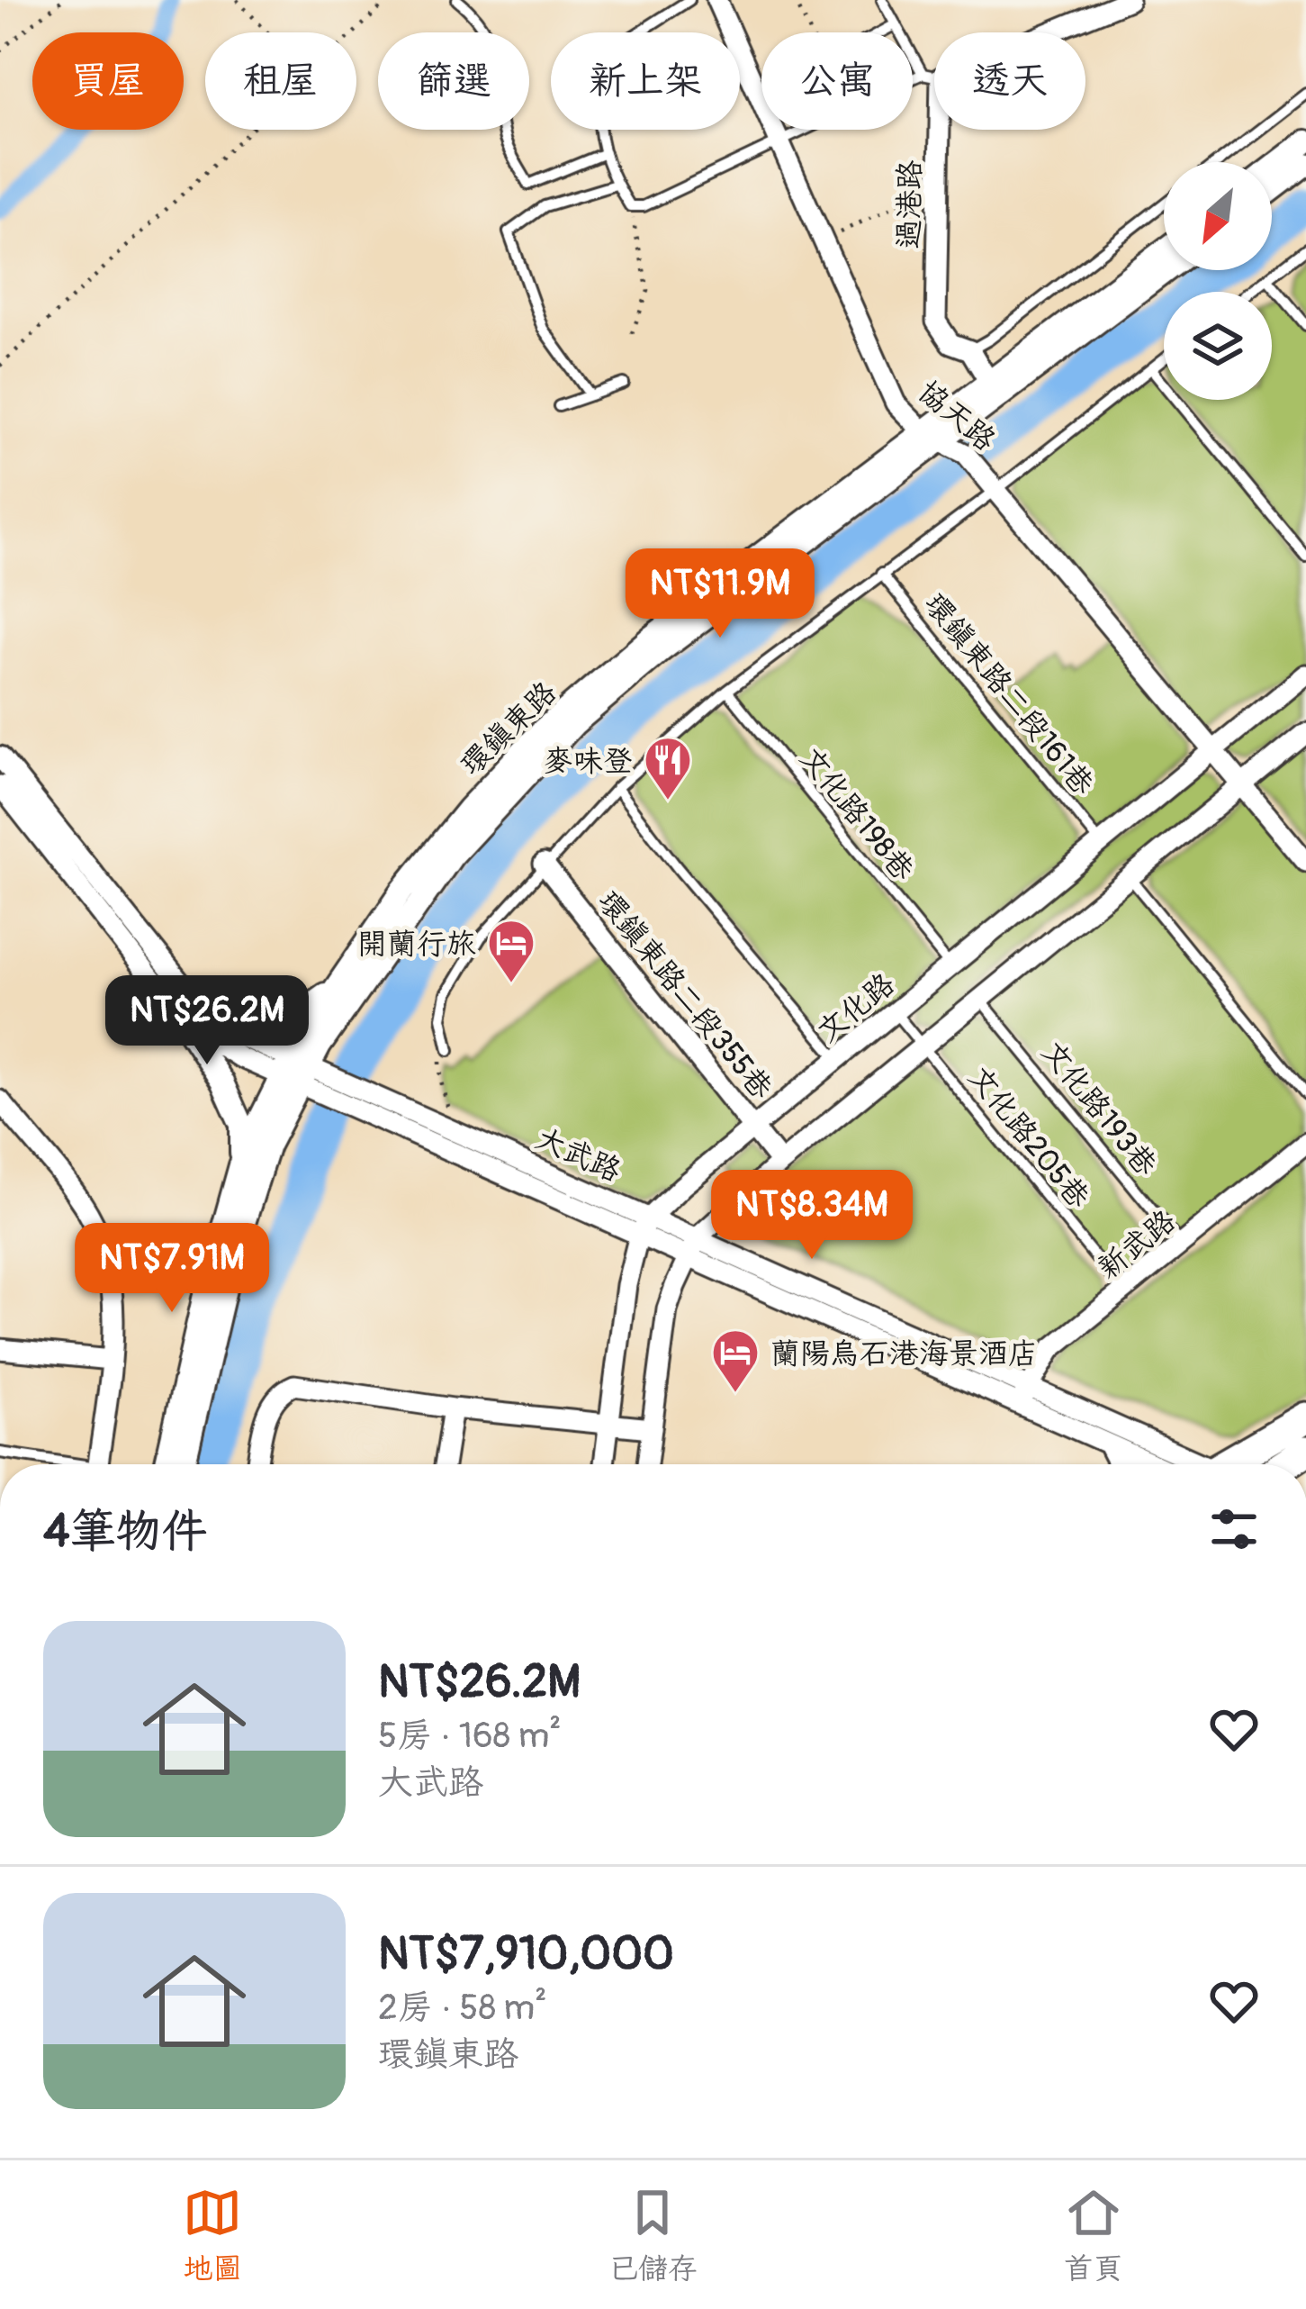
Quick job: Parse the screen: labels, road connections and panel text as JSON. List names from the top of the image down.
{
  "streets": {
    "street": [
      "過港路",
      "協天路",
      "環鎮東路",
      "環鎮東路二段355巷",
      "文化路",
      "大武路",
      "新武路"
    ],
    "lane": [
      "環鎮東路二段161巷",
      "文化路198巷",
      "文化路193巷",
      "文化路205巷"
    ]
  },
  "crossings": [
    ["過港路", "環鎮東路"],
    ["協天路", "環鎮東路"],
    ["協天路", "文化路"],
    ["環鎮東路二段161巷", "文化路"],
    ["環鎮東路", "大武路"],
    ["文化路198巷", "文化路"],
    ["環鎮東路二段355巷", "文化路"],
    ["文化路", "文化路205巷"],
    ["文化路", "大武路"],
    ["文化路193巷", "新武路"],
    ["文化路205巷", "新武路"],
    ["大武路", "新武路"]
  ],
  "places": {
    "restaurant": ["麥味登"],
    "hotel": ["開蘭行旅", "蘭陽烏石港海景酒店"]
  },
  "north": "bottom left",
  "page": {
    "chip": [
      "買屋",
      "租屋",
      "篩選",
      "新上架",
      "公寓",
      "透天"
    ],
    "price": [
      "NT$11.9M",
      "NT$26.2M",
      "NT$8.34M",
      "NT$7.91M"
    ],
    "heading": "4筆物件",
    "list": [
      {
        "name": "NT$26.2M",
        "note": "5房 · 168 m² · 大武路"
      },
      {
        "name": "NT$7,910,000",
        "note": "2房 · 58 m² · 環鎮東路"
      }
    ],
    "tabs": ["地圖", "已儲存", "首頁"]
  }
}
